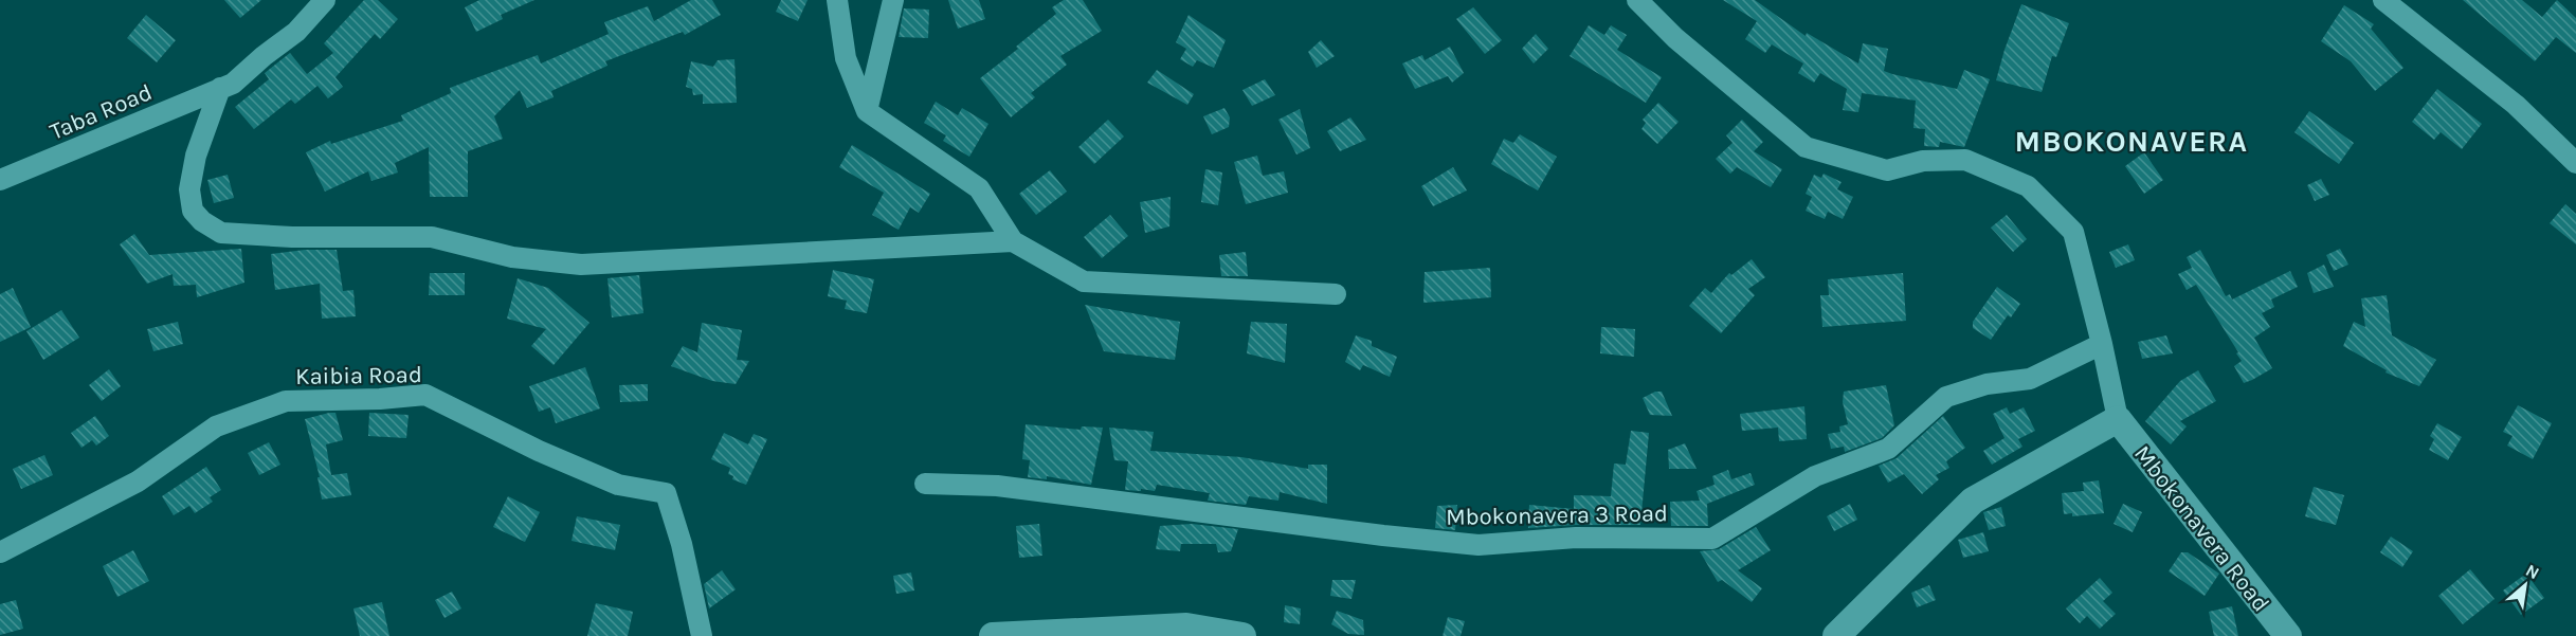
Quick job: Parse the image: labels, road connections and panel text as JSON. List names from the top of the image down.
{
  "streets": {
    "street": [
      "Taba Road",
      "Kaibia Road",
      "Mbokonavera 3 Road",
      "Mbokonavera Road"
    ]
  },
  "districts": ["MBOKONAVERA"],
  "north": "top right"
}
